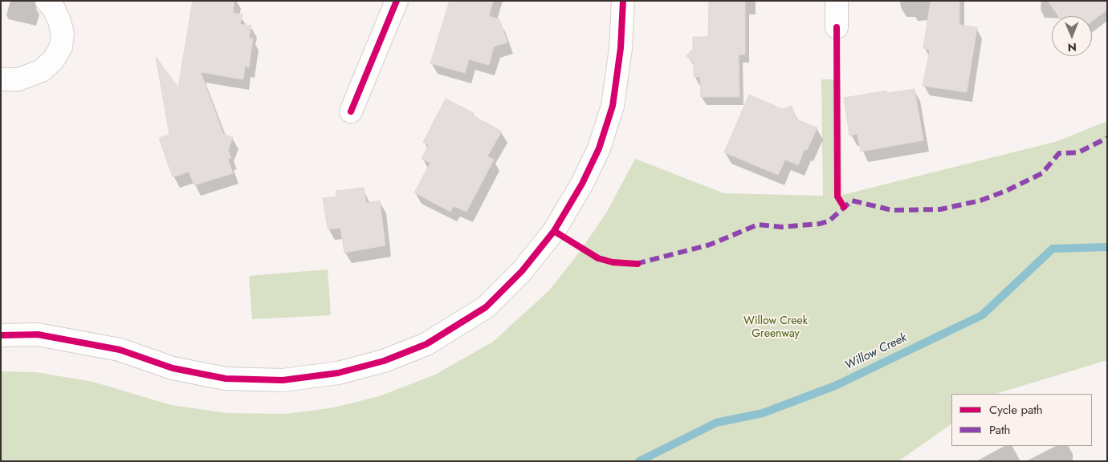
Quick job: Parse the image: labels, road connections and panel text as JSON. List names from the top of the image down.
{
  "water": ["Willow Creek"],
  "parks": ["Willow Creek Greenway"],
  "legend": ["Cycle path", "Path"],
  "north": "bottom"
}
